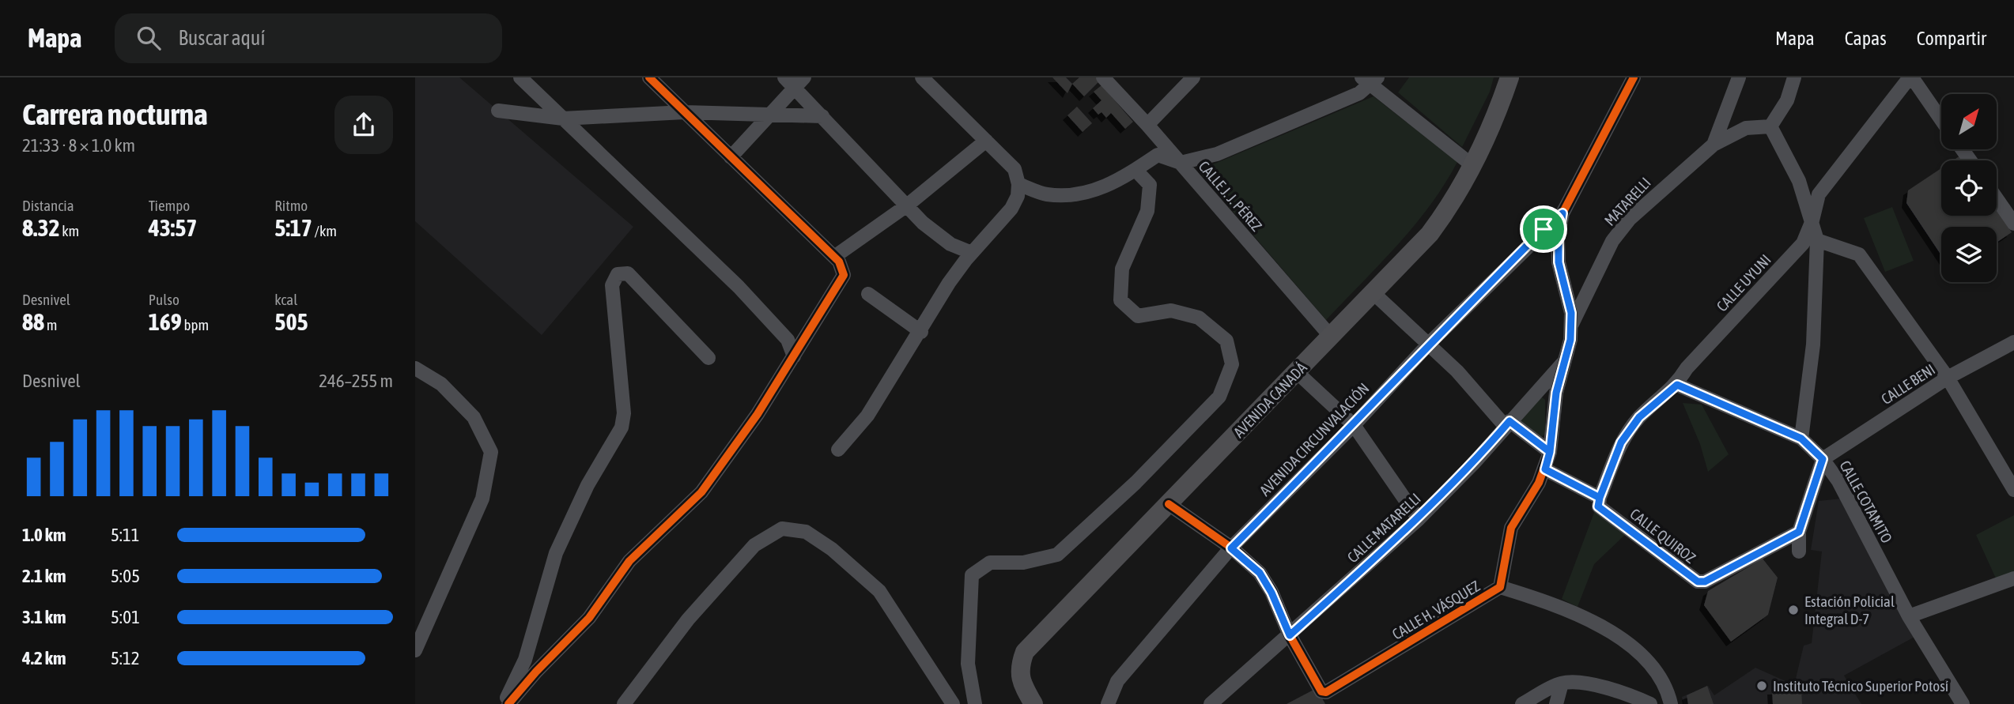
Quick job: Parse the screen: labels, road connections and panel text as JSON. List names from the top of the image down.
{
  "streets": {
    "highway": ["AVENIDA CANADÁ"],
    "street": [
      "CALLE J. J. PÉREZ",
      "MATARELLI",
      "CALLE UYUNI",
      "CALLE BENI",
      "AVENIDA CIRCUNVALACIÓN",
      "CALLE COTAMITO",
      "CALLE MATARELLI",
      "CALLE QUIROZ",
      "CALLE H. VÁSQUEZ"
    ]
  },
  "crossings": [
    ["CALLE J. J. PÉREZ", "AVENIDA CANADÁ"],
    ["MATARELLI", "CALLE H. VÁSQUEZ"],
    ["CALLE UYUNI", "CALLE COTAMITO"],
    ["CALLE UYUNI", "CALLE QUIROZ"],
    ["CALLE BENI", "CALLE COTAMITO"],
    ["AVENIDA CIRCUNVALACIÓN", "CALLE H. VÁSQUEZ"],
    ["CALLE MATARELLI", "CALLE H. VÁSQUEZ"],
    ["CALLE QUIROZ", "CALLE H. VÁSQUEZ"]
  ],
  "places": ["Estación Policial Integral D-7", "Instituto Técnico Superior Potosí"],
  "north": "top right",
  "page": {
    "header": "Mapa",
    "search": "Buscar aquí",
    "nav": ["Mapa", "Capas", "Compartir"],
    "heading": ["Carrera nocturna", "21:33 · 8 × 1.0 km"],
    "stats": [
      ["Distancia", "8.32 km"],
      ["Tiempo", "43:57"],
      ["Ritmo", "5:17 /km"],
      ["Desnivel", "88 m"],
      ["Pulso", "169 bpm"],
      ["kcal", "505"]
    ],
    "chart": ["Desnivel", "246–255 m"],
    "list": [
      {
        "name": "1.0 km",
        "note": "5:11"
      },
      {
        "name": "2.1 km",
        "note": "5:05"
      },
      {
        "name": "3.1 km",
        "note": "5:01"
      },
      {
        "name": "4.2 km",
        "note": "5:12"
      }
    ]
  }
}
